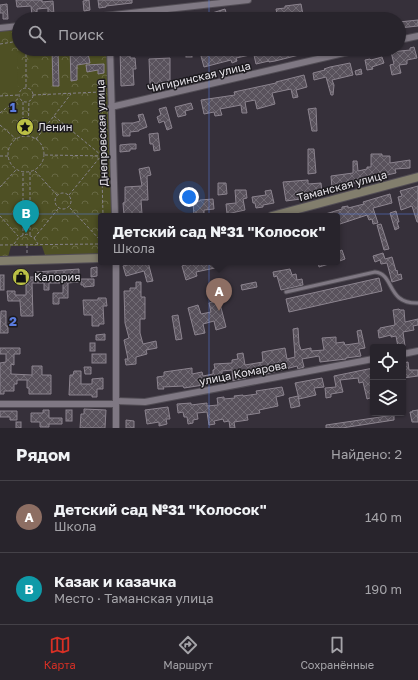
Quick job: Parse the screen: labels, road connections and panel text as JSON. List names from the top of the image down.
{
  "streets": {
    "street": [
      "Чигиринская улица",
      "Днепровская улица",
      "Таманская улица",
      "улица Комарова"
    ]
  },
  "crossings": [
    ["Чигиринская улица", "Днепровская улица"]
  ],
  "places": {
    "place": ["Ленин"],
    "shop": ["Калория"]
  },
  "page": {
    "search": "Поиск",
    "pins": ["B", "A"],
    "popup": ["Детский сад №31 \"Колосок\"", "Школа"],
    "heading": ["Рядом", "Найдено: 2"],
    "list": [
      {
        "mark": "A",
        "name": "Детский сад №31 \"Колосок\"",
        "note": "Школа",
        "value": "140 m"
      },
      {
        "mark": "B",
        "name": "Казак и казачка",
        "note": "Место · Таманская улица",
        "value": "190 m"
      }
    ],
    "nav": ["Карта", "Маршрут", "Сохранённые"]
  },
  "grid": {
    "rows": ["1", "2"]
  }
}
